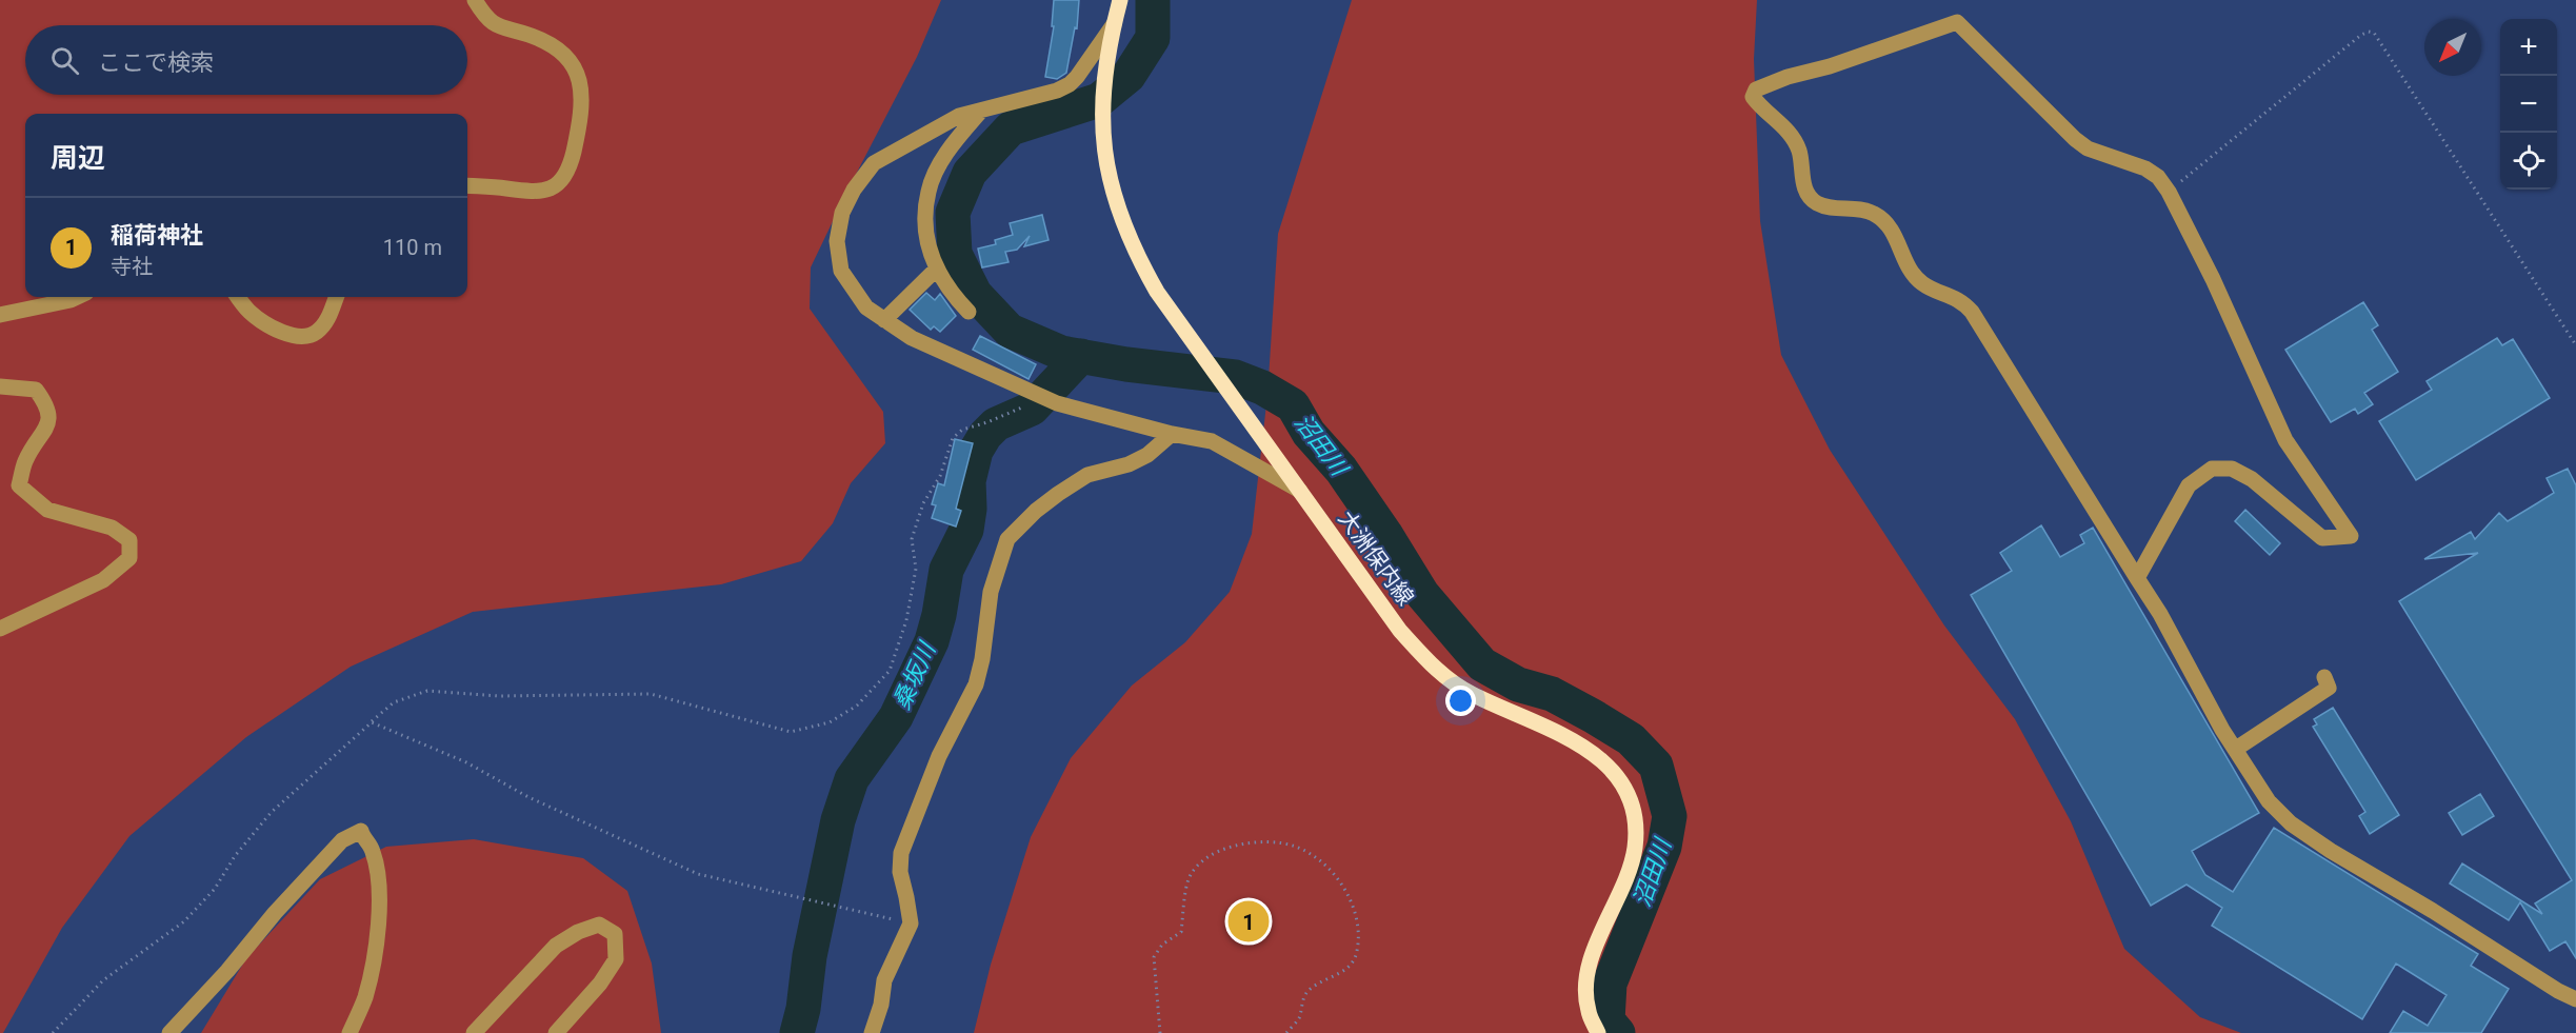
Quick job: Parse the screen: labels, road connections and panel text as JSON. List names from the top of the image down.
{
  "streets": {
    "main road": ["大洲保内線"]
  },
  "water": ["沼田川", "桑坂川"],
  "north": "bottom left",
  "page": {
    "map_buttons": ["+", "−"],
    "search": "ここで検索",
    "heading": "周辺",
    "list": [
      {
        "mark": "1",
        "name": "稲荷神社",
        "note": "寺社",
        "value": "110 m"
      }
    ],
    "pins": "1"
  }
}
